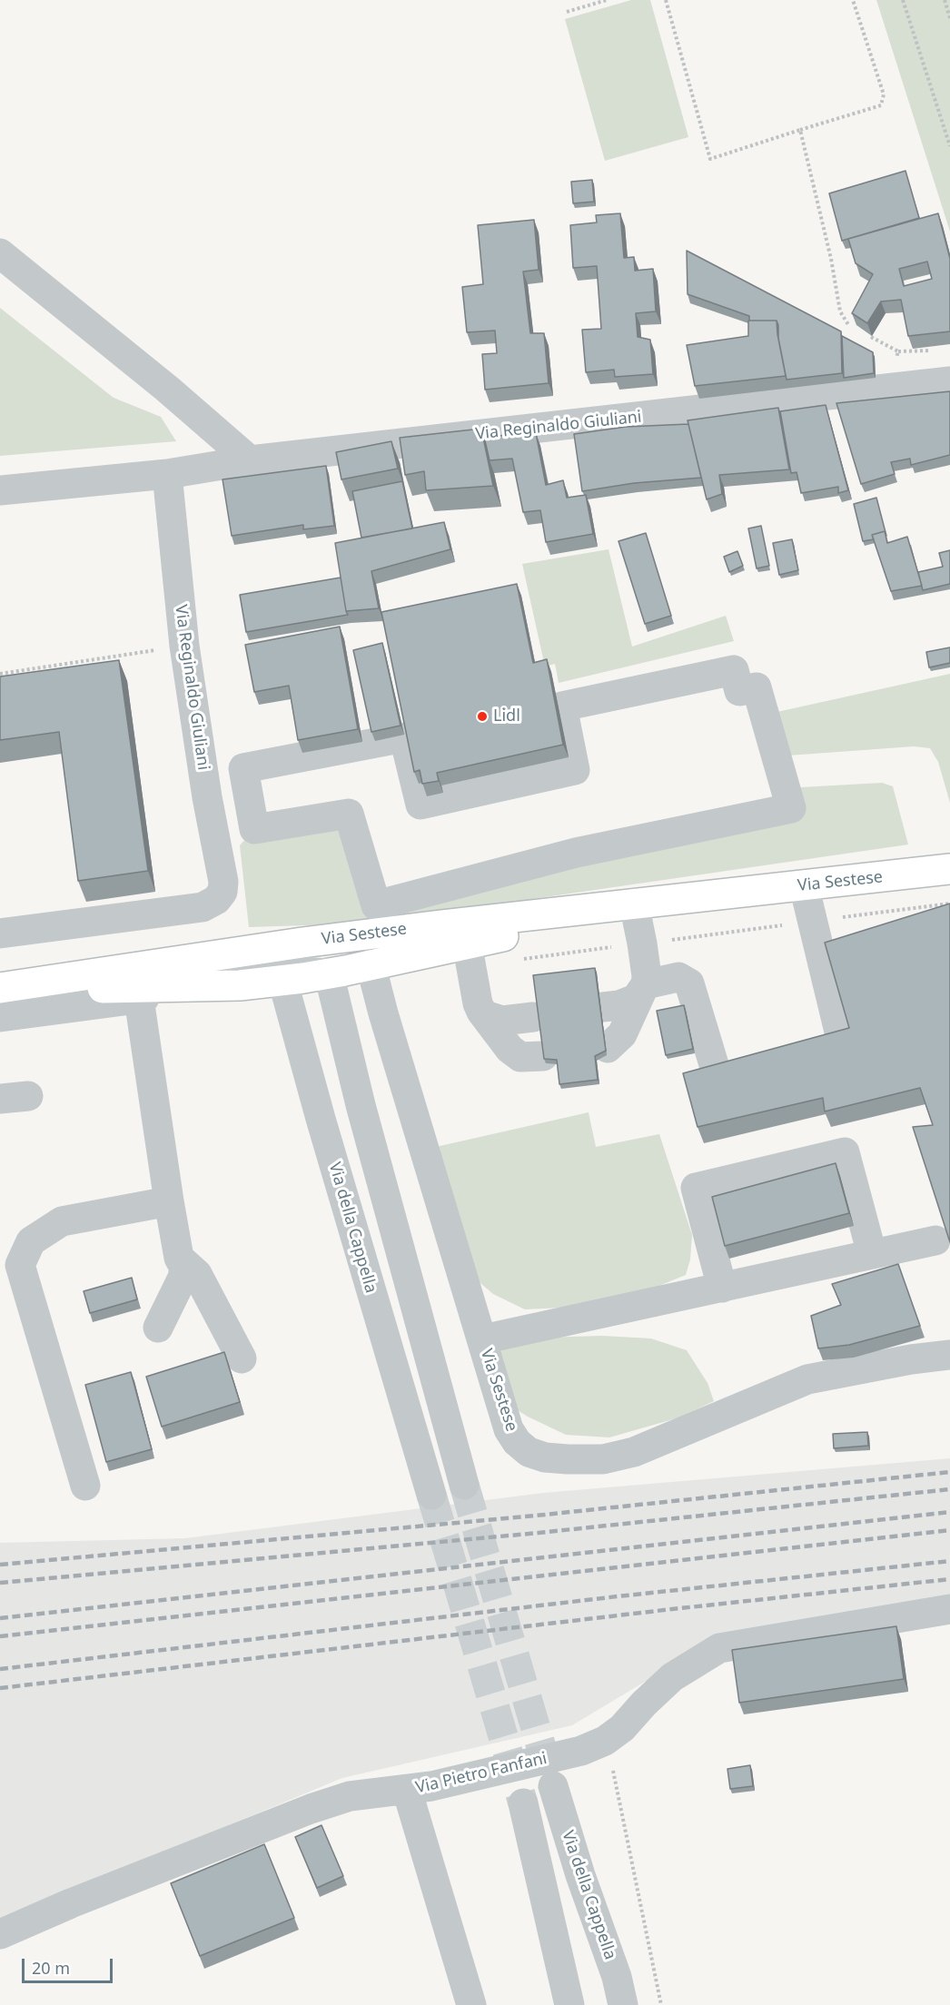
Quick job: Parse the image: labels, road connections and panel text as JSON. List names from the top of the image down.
{
  "streets": {
    "main road": ["Via Sestese"],
    "street": ["Via Reginaldo Giuliani", "Via della Cappella", "Via Pietro Fanfani"]
  },
  "crossings": [
    ["Via Sestese", "Via della Cappella"]
  ],
  "places": ["Lidl"],
  "scale_bar": "20 m"
}
